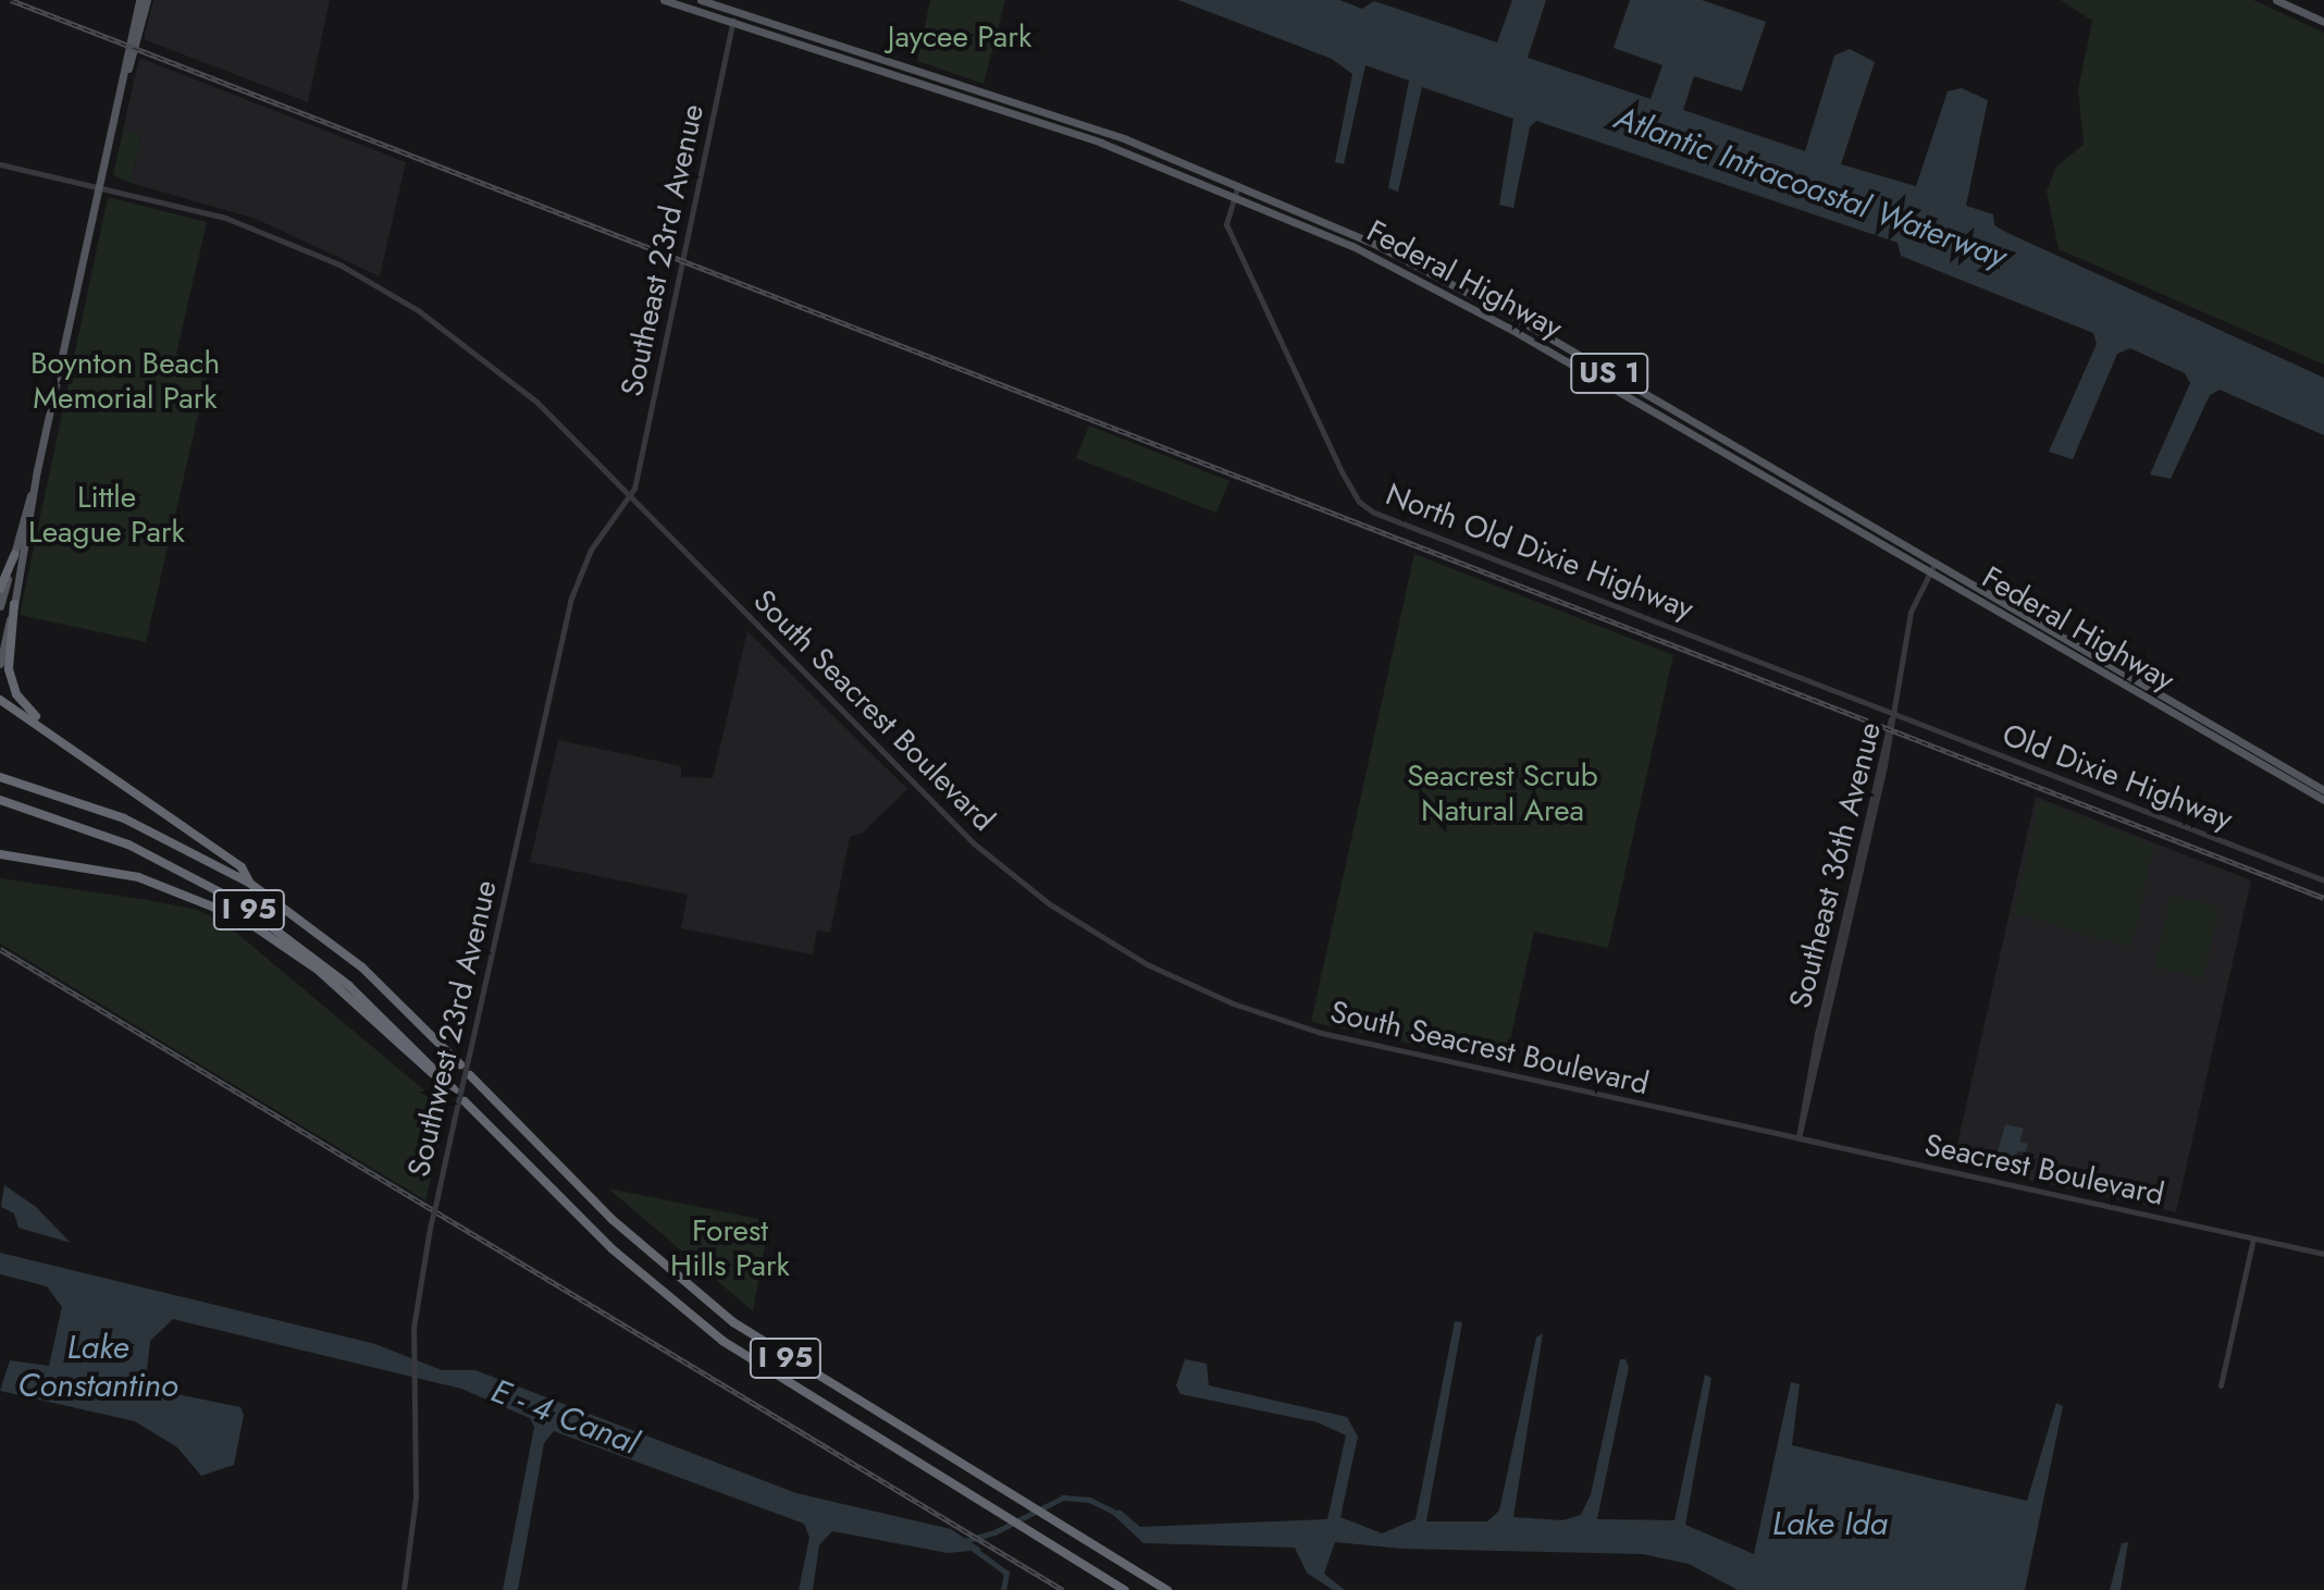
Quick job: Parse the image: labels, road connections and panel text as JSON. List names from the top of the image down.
{
  "streets": {
    "highway": ["I 95"],
    "main road": ["Federal Highway", "US 1"],
    "street": [
      "Southeast 23rd Avenue",
      "North Old Dixie Highway",
      "South Seacrest Boulevard",
      "Old Dixie Highway",
      "Southeast 36th Avenue",
      "Southwest 23rd Avenue",
      "Seacrest Boulevard"
    ]
  },
  "crossings": [
    ["Southeast 23rd Avenue", "Federal Highway"],
    ["Southeast 23rd Avenue", "South Seacrest Boulevard"],
    ["Southeast 23rd Avenue", "Southwest 23rd Avenue"],
    ["Federal Highway", "North Old Dixie Highway"],
    ["Federal Highway", "Southeast 36th Avenue"],
    ["North Old Dixie Highway", "Old Dixie Highway"],
    ["North Old Dixie Highway", "Southeast 36th Avenue"],
    ["South Seacrest Boulevard", "Southeast 36th Avenue"],
    ["South Seacrest Boulevard", "Southwest 23rd Avenue"],
    ["South Seacrest Boulevard", "Seacrest Boulevard"],
    ["Old Dixie Highway", "Southeast 36th Avenue"],
    ["Southeast 36th Avenue", "Seacrest Boulevard"]
  ],
  "water": [
    "Atlantic Intracoastal Waterway",
    "Lake Constantino",
    "E - 4 Canal",
    "Lake Ida"
  ],
  "parks": [
    "Jaycee Park",
    "Boynton Beach Memorial Park",
    "Little League Park",
    "Seacrest Scrub Natural Area",
    "Forest Hills Park"
  ]
}
